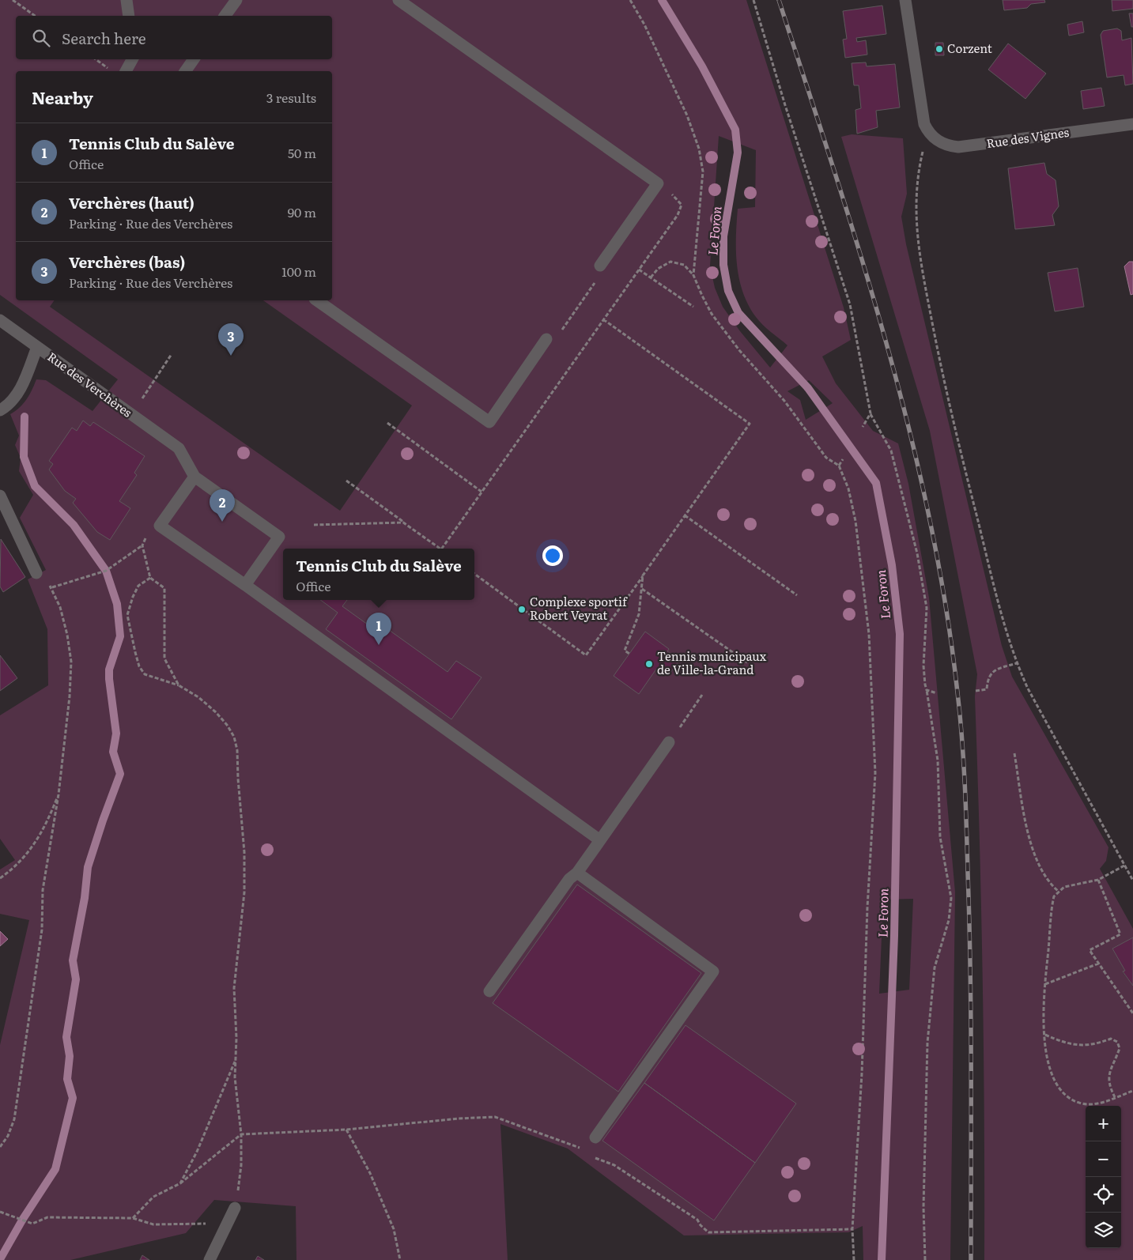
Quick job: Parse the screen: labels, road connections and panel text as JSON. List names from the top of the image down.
{
  "streets": {
    "street": ["Rue des Vignes", "Rue des Verchères"]
  },
  "water": ["Le Foron"],
  "places": ["Corzent", "Complexe sportif Robert Veyrat", "Tennis municipaux de Ville-la-Grand"],
  "page": {
    "search": "Search here",
    "heading": ["Nearby", "3 results"],
    "list": [
      {
        "mark": "1",
        "name": "Tennis Club du Salève",
        "note": "Office",
        "value": "50 m"
      },
      {
        "mark": "2",
        "name": "Verchères (haut)",
        "note": "Parking · Rue des Verchères",
        "value": "90 m"
      },
      {
        "mark": "3",
        "name": "Verchères (bas)",
        "note": "Parking · Rue des Verchères",
        "value": "100 m"
      }
    ],
    "pins": ["3", "2", "1"],
    "popup": ["Tennis Club du Salève", "Office"],
    "map_buttons": ["+", "−"]
  }
}
